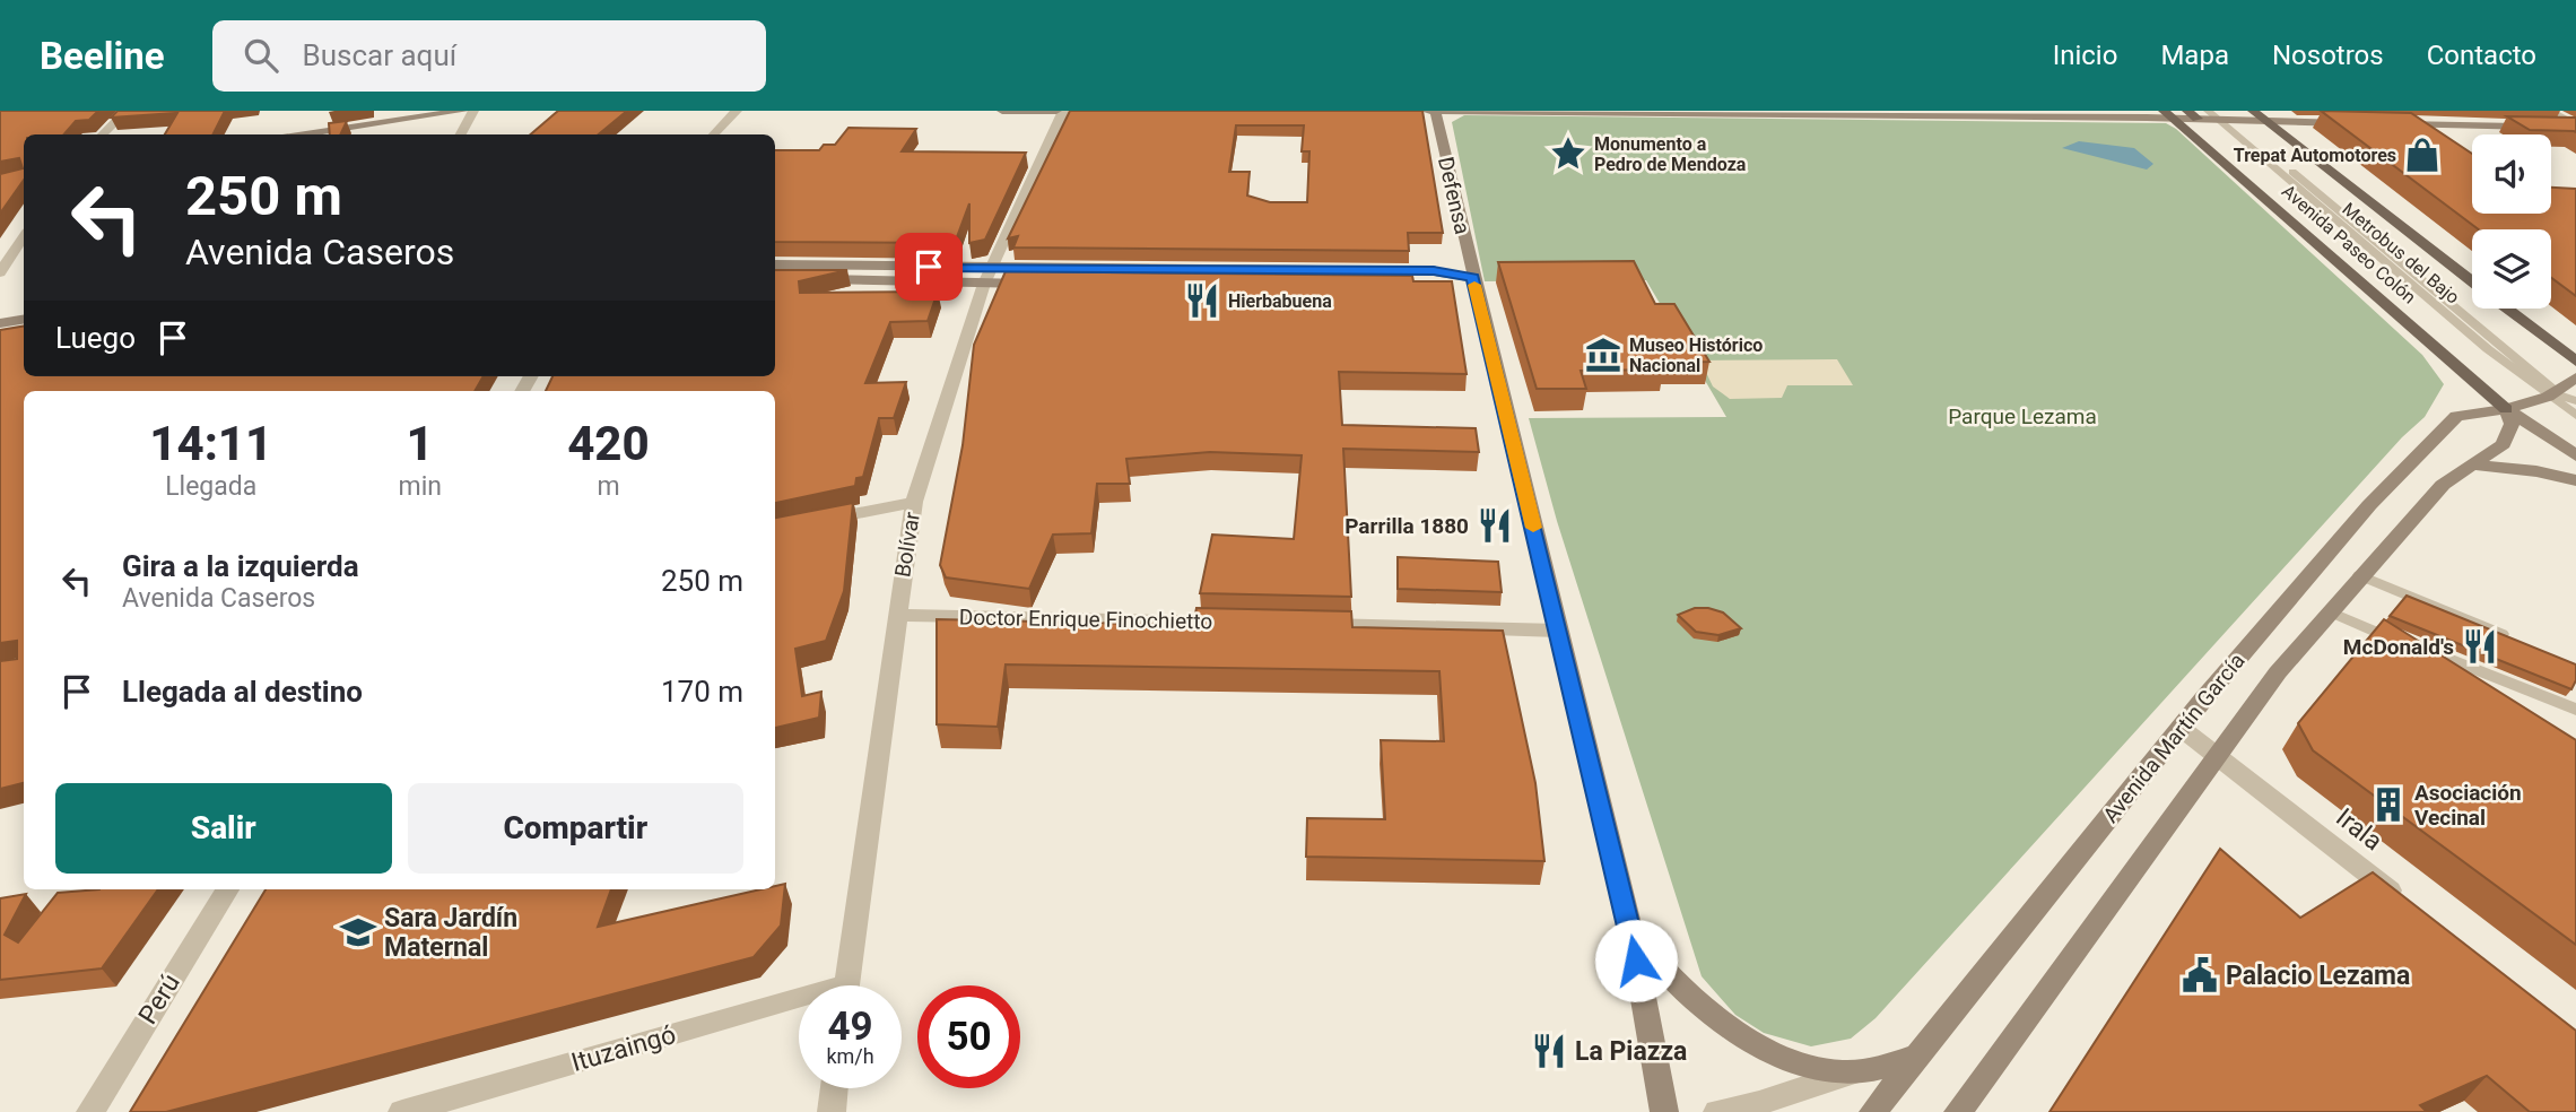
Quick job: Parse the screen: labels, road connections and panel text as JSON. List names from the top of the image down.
{
  "streets": {
    "main road": ["Defensa", "Avenida Paseo Colón", "Avenida Martín García"],
    "street": [
      "Bolívar",
      "Doctor Enrique Finochietto",
      "Irala",
      "Perú",
      "Ituzaingó"
    ],
    "lane": ["Metrobus del Bajo"]
  },
  "crossings": [
    ["Avenida Paseo Colón", "Avenida Martín García"],
    ["Metrobus del Bajo", "Avenida Martín García"],
    ["Bolívar", "Doctor Enrique Finochietto"],
    ["Avenida Martín García", "Irala"]
  ],
  "parks": ["Parque Lezama"],
  "places": {
    "place": ["Monumento a Pedro de Mendoza"],
    "shop": ["Trepat Automotores"],
    "restaurant": [
      "Hierbabuena",
      "Parrilla 1880",
      "McDonald's",
      "La Piazza"
    ],
    "museum": ["Museo Histórico Nacional"],
    "building": ["Asociación Vecinal"],
    "school or university": ["Sara Jardín Maternal"],
    "public building": ["Palacio Lezama"]
  },
  "page": {
    "header": "Beeline",
    "search": "Buscar aquí",
    "nav": [
      "Inicio",
      "Mapa",
      "Nosotros",
      "Contacto"
    ],
    "turn": ["250 m", "Avenida Caseros"],
    "then": "Luego",
    "eta": [
      "14:11",
      "Llegada",
      "1",
      "min",
      "420",
      "m"
    ],
    "list": [
      {
        "name": "Gira a la izquierda",
        "note": "Avenida Caseros",
        "value": "250 m"
      },
      {
        "name": "Llegada al destino",
        "value": "170 m"
      }
    ],
    "buttons": ["Salir", "Compartir"],
    "speed": "49 km/h",
    "limit": "50"
  }
}
